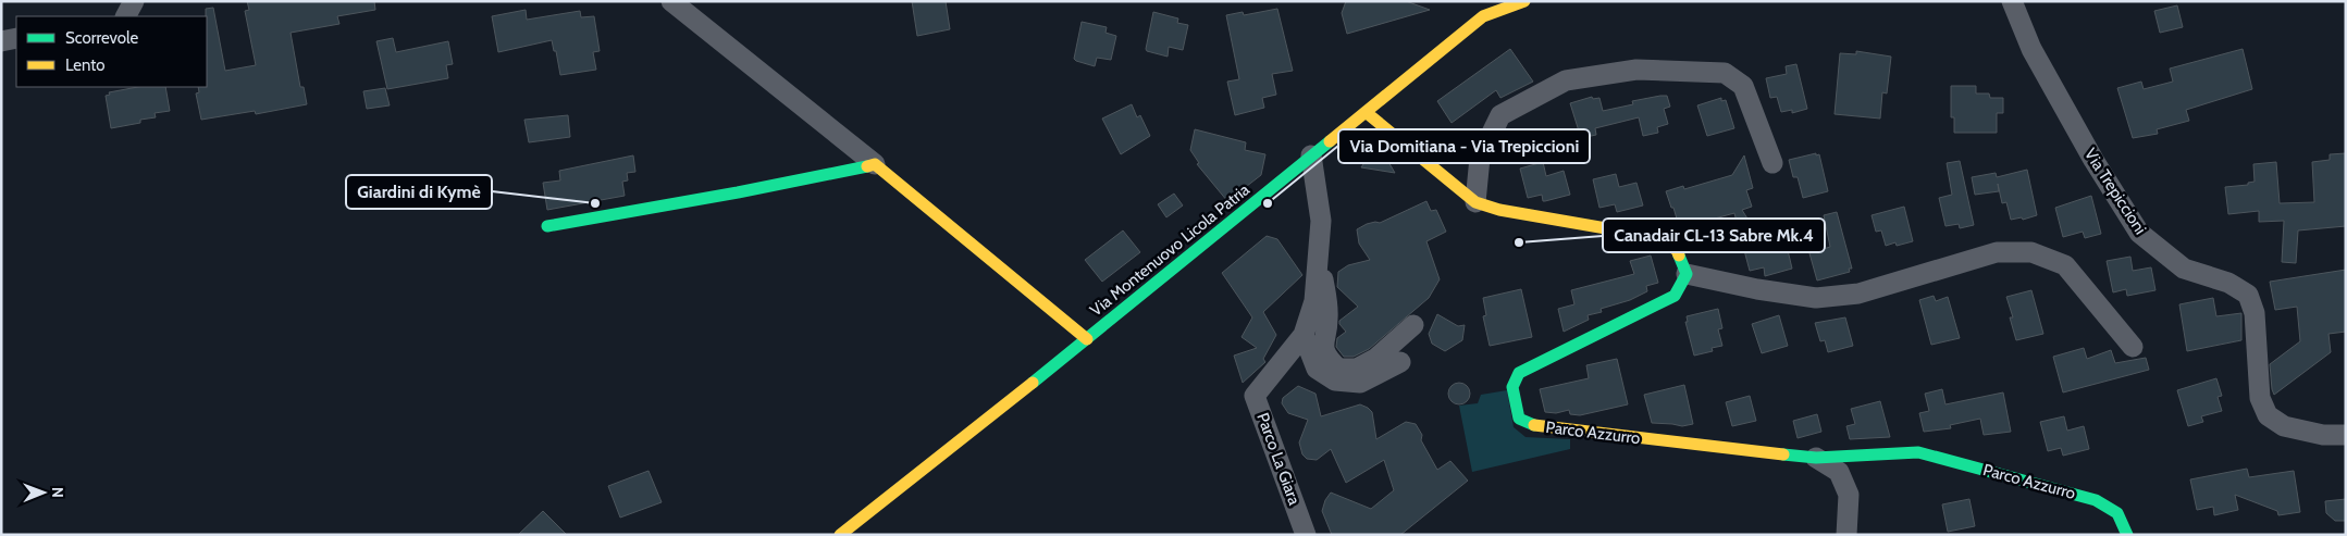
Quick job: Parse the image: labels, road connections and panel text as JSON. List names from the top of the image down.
{
  "streets": {
    "street": [
      "Via Trepiccioni",
      "Via Montenuovo Licola Patria",
      "Parco Azzurro",
      "Parco La Giara"
    ]
  },
  "crossings": [
    ["Via Montenuovo Licola Patria", "Parco La Giara"]
  ],
  "places": ["Giardini di Kymè", "Via Domitiana - Via Trepiccioni", "Canadair CL-13 Sabre Mk.4"],
  "legend": ["Scorrevole", "Lento"],
  "north": "right"
}
